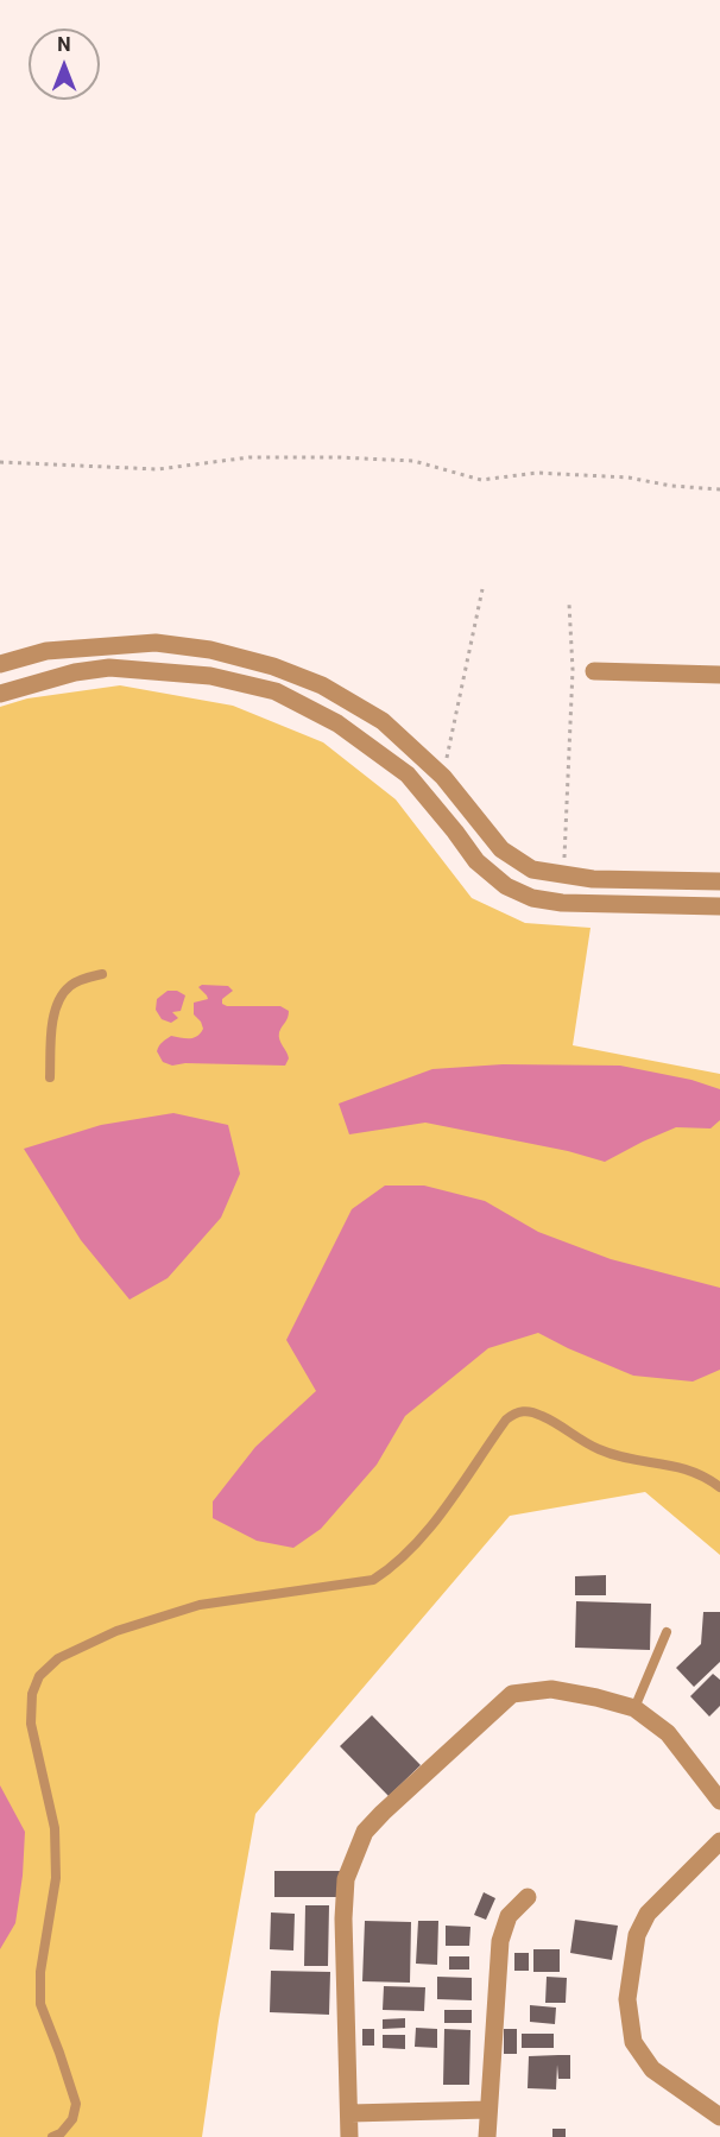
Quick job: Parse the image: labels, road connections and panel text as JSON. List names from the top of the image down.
{
  "north": "top"
}
